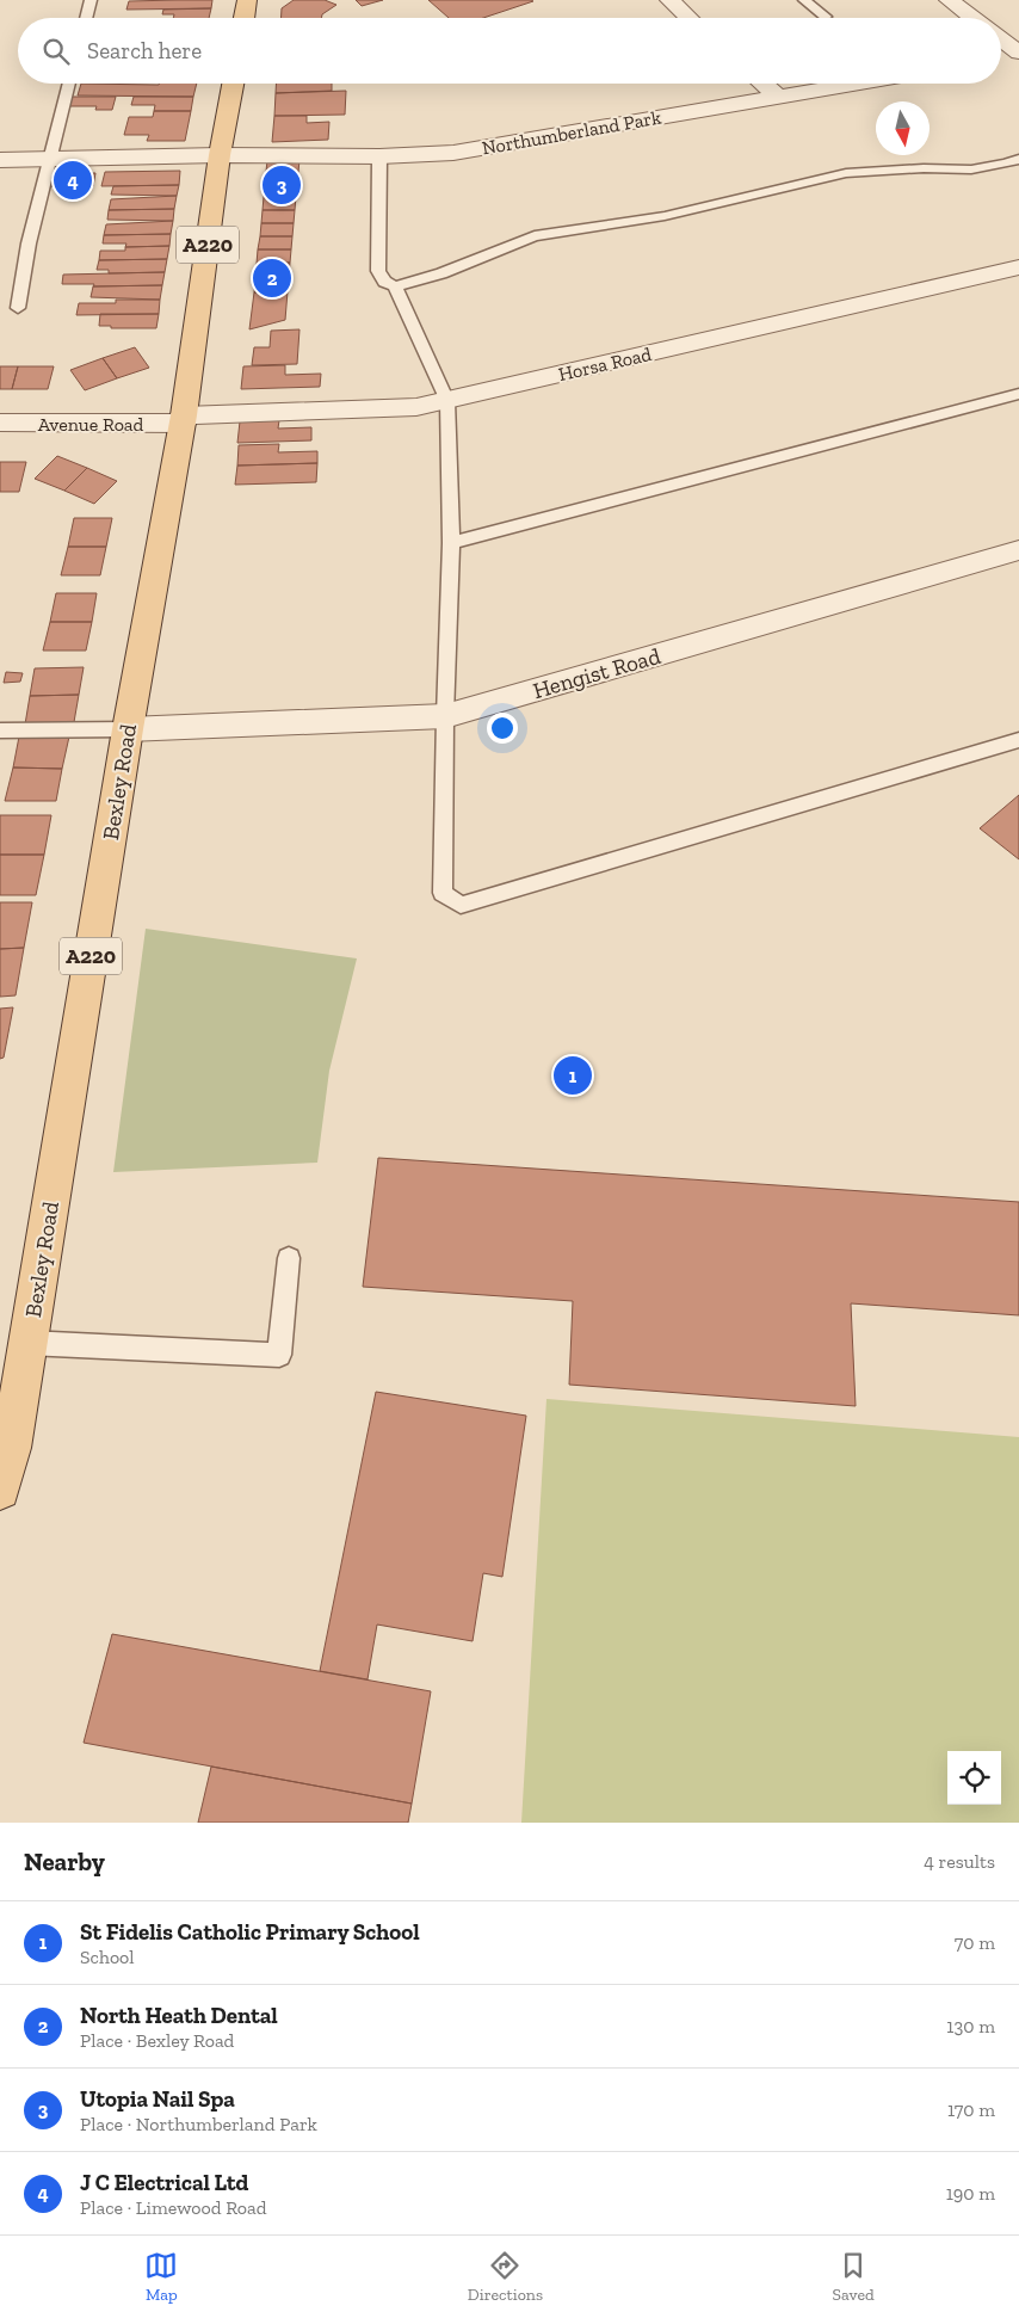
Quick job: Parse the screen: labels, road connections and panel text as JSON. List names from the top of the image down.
{
  "streets": {
    "main road": ["A220", "Bexley Road"],
    "street": [
      "Northumberland Park",
      "Horsa Road",
      "Avenue Road",
      "Hengist Road"
    ]
  },
  "crossings": [
    ["Northumberland Park", "Bexley Road"],
    ["Horsa Road", "Avenue Road"],
    ["Horsa Road", "Bexley Road"],
    ["Avenue Road", "Bexley Road"],
    ["Hengist Road", "Bexley Road"]
  ],
  "north": "bottom",
  "page": {
    "search": "Search here",
    "pins": [
      "4",
      "3",
      "2",
      "1"
    ],
    "heading": ["Nearby", "4 results"],
    "list": [
      {
        "mark": "1",
        "name": "St Fidelis Catholic Primary School",
        "note": "School",
        "value": "70 m"
      },
      {
        "mark": "2",
        "name": "North Heath Dental",
        "note": "Place · Bexley Road",
        "value": "130 m"
      },
      {
        "mark": "3",
        "name": "Utopia Nail Spa",
        "note": "Place · Northumberland Park",
        "value": "170 m"
      },
      {
        "mark": "4",
        "name": "J C Electrical Ltd",
        "note": "Place · Limewood Road",
        "value": "190 m"
      }
    ],
    "nav": ["Map", "Directions", "Saved"]
  }
}
